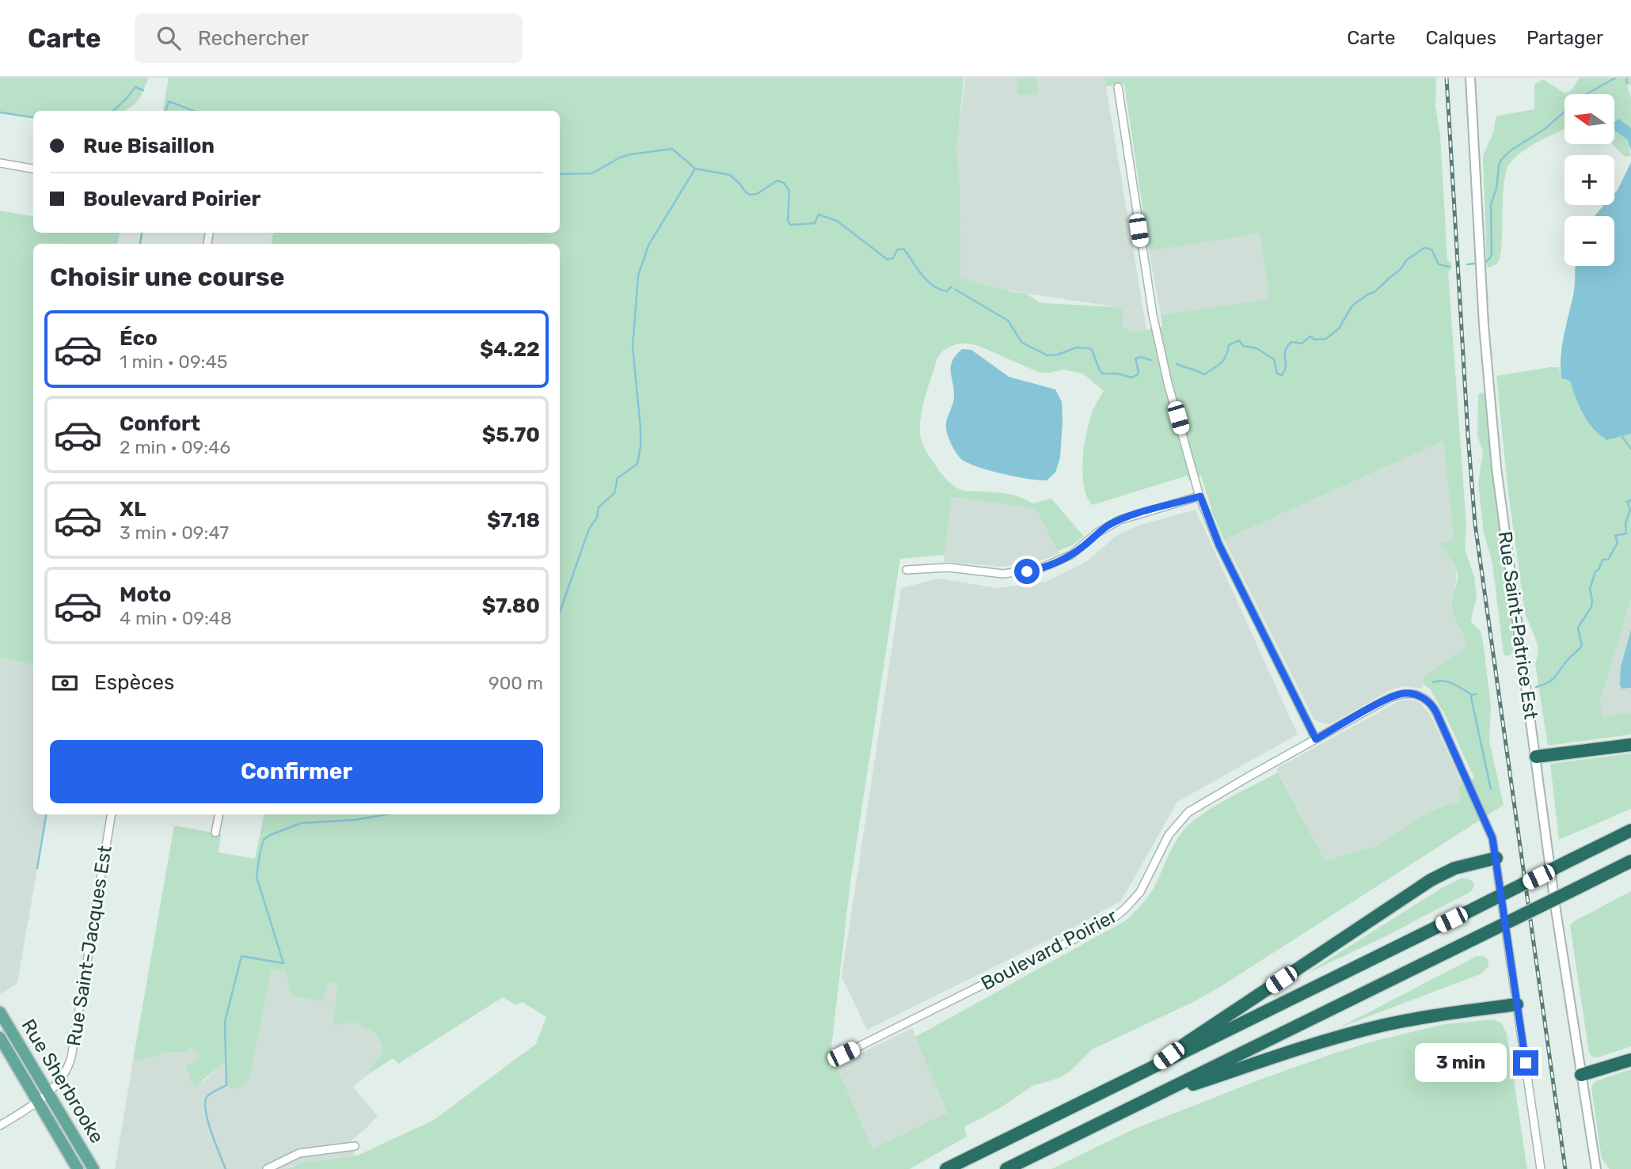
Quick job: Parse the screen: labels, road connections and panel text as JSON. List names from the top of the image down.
{
  "streets": {
    "main road": ["Rue Sherbrooke"],
    "street": ["Rue Saint-Patrice Est", "Rue Saint-Jacques Est", "Boulevard Poirier"]
  },
  "crossings": [
    ["Rue Saint-Jacques Est", "Rue Sherbrooke"]
  ],
  "north": "left",
  "page": {
    "header": "Carte",
    "search": "Rechercher",
    "nav": ["Carte", "Calques", "Partager"],
    "map_buttons": ["+", "−"],
    "banner": ["Rue Bisaillon", "Boulevard Poirier"],
    "heading": "Choisir une course",
    "list": [
      {
        "name": "Éco",
        "note": "1 min · 09:45",
        "value": "$4.22"
      },
      {
        "name": "Confort",
        "note": "2 min · 09:46",
        "value": "$5.70"
      },
      {
        "name": "XL",
        "note": "3 min · 09:47",
        "value": "$7.18"
      },
      {
        "name": "Moto",
        "note": "4 min · 09:48",
        "value": "$7.80"
      }
    ],
    "pay": ["Espèces", "900 m"],
    "buttons": "Confirmer",
    "bubble": "3 min"
  }
}
